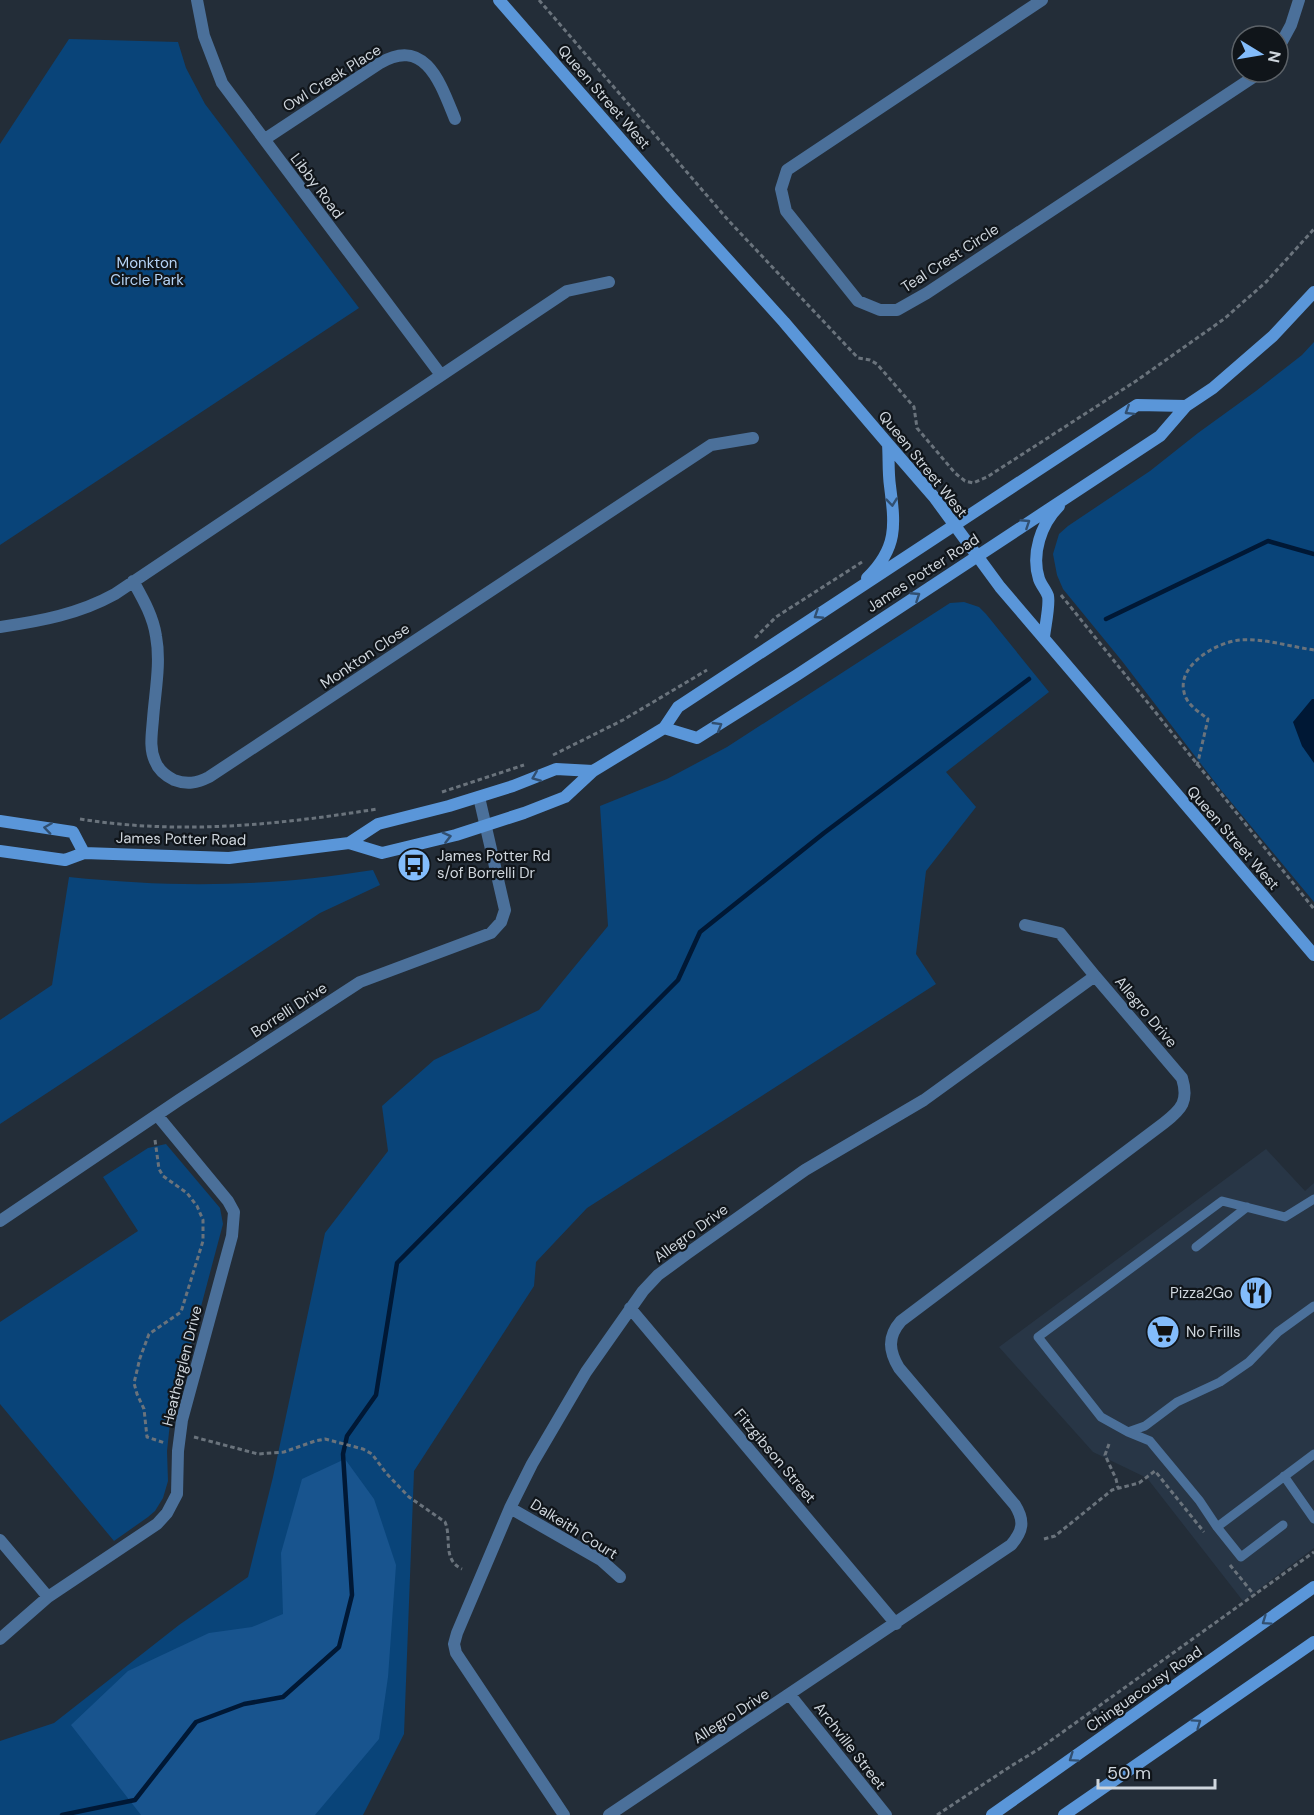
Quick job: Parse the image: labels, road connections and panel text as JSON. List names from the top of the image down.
{
  "streets": {
    "main road": ["Queen Street West", "James Potter Road", "Chinguacousy Road"],
    "street": [
      "Owl Creek Place",
      "Libby Road",
      "Teal Crest Circle",
      "Monkton Close",
      "Borrelli Drive",
      "Allegro Drive",
      "Heatherglen Drive",
      "Fitzgibson Street",
      "Dalkeith Court",
      "Archville Street"
    ]
  },
  "crossings": [
    ["Owl Creek Place", "Libby Road"],
    ["Queen Street West", "James Potter Road"],
    ["James Potter Road", "Borrelli Drive"],
    ["Borrelli Drive", "Heatherglen Drive"],
    ["Allegro Drive", "Fitzgibson Street"],
    ["Allegro Drive", "Dalkeith Court"],
    ["Allegro Drive", "Archville Street"]
  ],
  "parks": ["Monkton Circle Park"],
  "places": {
    "bus stop": ["James Potter Rd s/of Borrelli Dr"],
    "restaurant": ["Pizza2Go"],
    "supermarket": ["No Frills"]
  },
  "scale_bar": "50 m",
  "north": "right"
}
